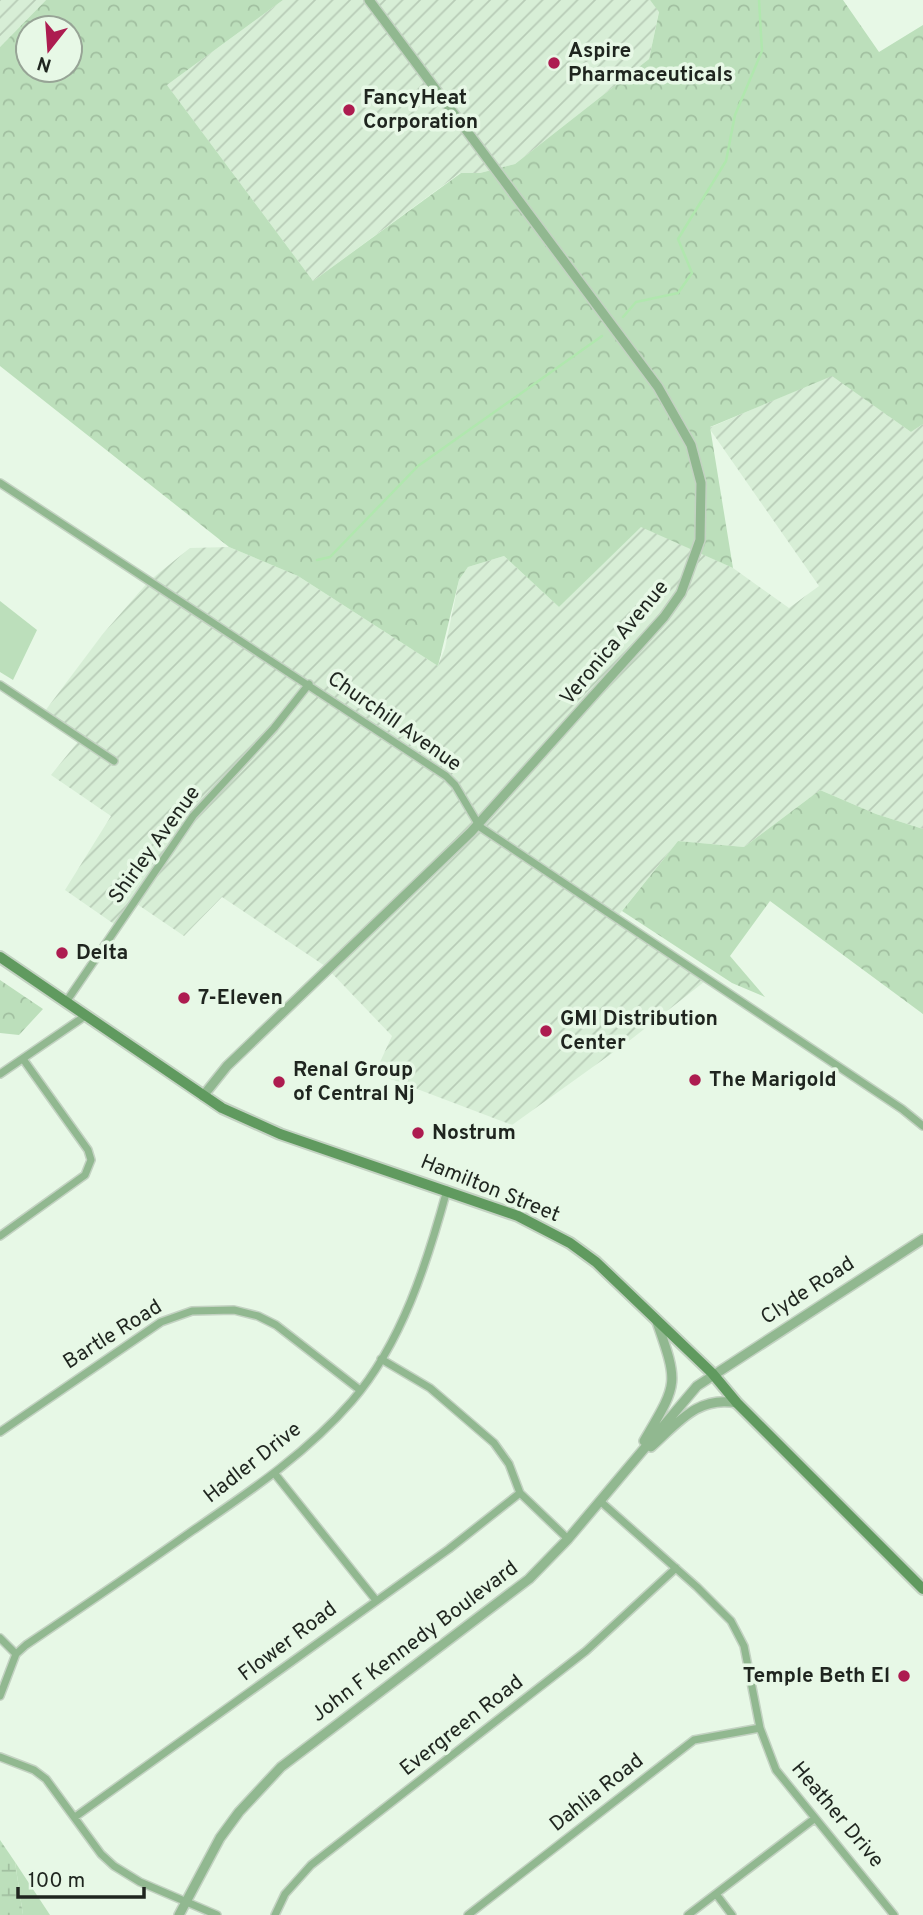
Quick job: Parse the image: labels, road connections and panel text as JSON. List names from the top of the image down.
{
  "streets": {
    "main road": ["Hamilton Street"],
    "street": [
      "Veronica Avenue",
      "Churchill Avenue",
      "Shirley Avenue",
      "Clyde Road",
      "Bartle Road",
      "Hadler Drive",
      "Flower Road",
      "John F Kennedy Boulevard",
      "Evergreen Road",
      "Dahlia Road",
      "Heather Drive"
    ]
  },
  "crossings": [
    ["Veronica Avenue", "Churchill Avenue"],
    ["Veronica Avenue", "Hamilton Street"],
    ["Churchill Avenue", "Shirley Avenue"],
    ["Shirley Avenue", "Hamilton Street"],
    ["Hamilton Street", "Clyde Road"],
    ["Hamilton Street", "Hadler Drive"],
    ["Hamilton Street", "John F Kennedy Boulevard"],
    ["Clyde Road", "John F Kennedy Boulevard"],
    ["Bartle Road", "Hadler Drive"],
    ["John F Kennedy Boulevard", "Heather Drive"],
    ["Evergreen Road", "Heather Drive"],
    ["Dahlia Road", "Heather Drive"]
  ],
  "places": [
    "Aspire Pharmaceuticals",
    "FancyHeat Corporation",
    "Delta",
    "7-Eleven",
    "GMI Distribution Center",
    "The Marigold",
    "Renal Group of Central Nj",
    "Nostrum",
    "Temple Beth El"
  ],
  "scale_bar": "100 m",
  "north": "bottom"
}
